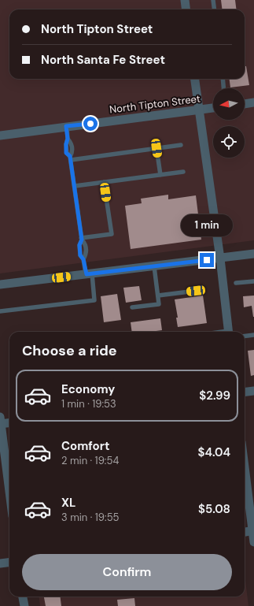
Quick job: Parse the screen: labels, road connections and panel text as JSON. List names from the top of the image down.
{
  "streets": {
    "street": ["North Tipton Street"]
  },
  "north": "left",
  "page": {
    "banner": ["North Tipton Street", "North Santa Fe Street"],
    "bubble": "1 min",
    "heading": "Choose a ride",
    "list": [
      {
        "name": "Economy",
        "note": "1 min · 19:53",
        "value": "$2.99"
      },
      {
        "name": "Comfort",
        "note": "2 min · 19:54",
        "value": "$4.04"
      },
      {
        "name": "XL",
        "note": "3 min · 19:55",
        "value": "$5.08"
      }
    ],
    "buttons": "Confirm"
  }
}
